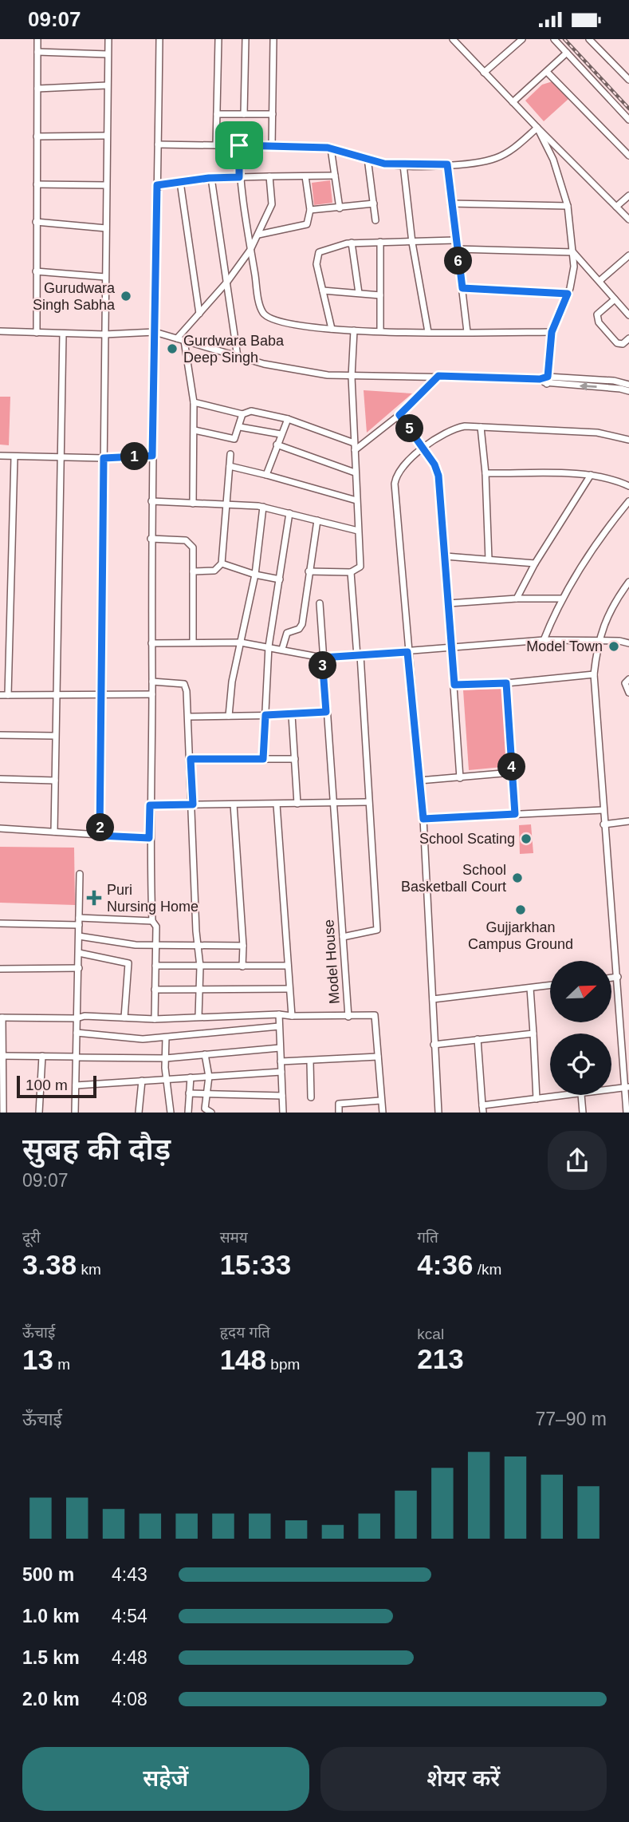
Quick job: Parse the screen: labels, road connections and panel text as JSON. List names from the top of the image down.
{
  "streets": {
    "street": ["Model House"]
  },
  "places": {
    "other": [
      "Gurudwara Singh Sabha",
      "Gurdwara Baba Deep Singh",
      "Model Town",
      "School Scating",
      "School Basketball Court",
      "Gujjarkhan Campus Ground"
    ],
    "health": ["Puri Nursing Home"]
  },
  "scale_bar": "100 m",
  "north": "top right",
  "page": {
    "status": "09:07",
    "pins": [
      "6",
      "5",
      "1",
      "3",
      "4",
      "2"
    ],
    "scale": "100 m",
    "heading": ["सुबह की दौड़", "09:07"],
    "stats": [
      ["दूरी", "3.38 km"],
      ["समय", "15:33"],
      ["गति", "4:36 /km"],
      ["ऊँचाई", "13 m"],
      ["हृदय गति", "148 bpm"],
      ["kcal", "213"]
    ],
    "chart": ["ऊँचाई", "77–90 m"],
    "list": [
      {
        "name": "500 m",
        "note": "4:43"
      },
      {
        "name": "1.0 km",
        "note": "4:54"
      },
      {
        "name": "1.5 km",
        "note": "4:48"
      },
      {
        "name": "2.0 km",
        "note": "4:08"
      }
    ],
    "buttons": ["सहेजें", "शेयर करें"]
  }
}
